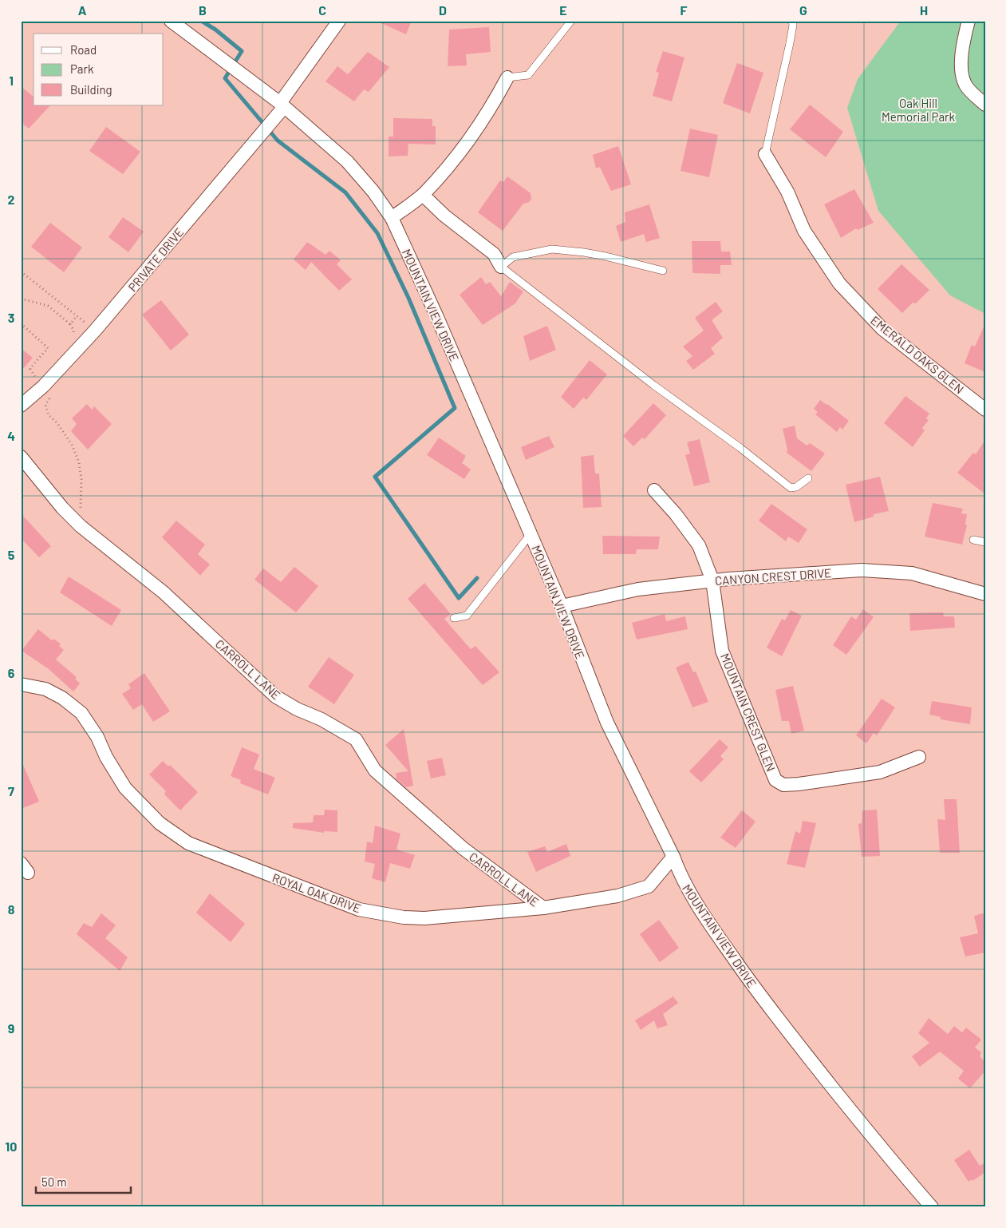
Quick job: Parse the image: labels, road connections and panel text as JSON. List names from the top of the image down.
{
  "streets": {
    "street": [
      "PRIVATE DRIVE",
      "MOUNTAIN VIEW DRIVE",
      "EMERALD OAKS GLEN",
      "CANYON CREST DRIVE",
      "CARROLL LANE",
      "MOUNTAIN CREST GLEN",
      "ROYAL OAK DRIVE"
    ]
  },
  "crossings": [
    ["PRIVATE DRIVE", "MOUNTAIN VIEW DRIVE"],
    ["MOUNTAIN VIEW DRIVE", "CANYON CREST DRIVE"],
    ["MOUNTAIN VIEW DRIVE", "ROYAL OAK DRIVE"],
    ["CANYON CREST DRIVE", "MOUNTAIN CREST GLEN"],
    ["CARROLL LANE", "ROYAL OAK DRIVE"]
  ],
  "parks": ["Oak Hill Memorial Park"],
  "legend": ["Road", "Park", "Building"],
  "scale_bar": "50 m",
  "grid": {
    "columns": [
      "A",
      "B",
      "C",
      "D",
      "E",
      "F",
      "G",
      "H"
    ],
    "rows": [
      "1",
      "2",
      "3",
      "4",
      "5",
      "6",
      "7",
      "8",
      "9",
      "10"
    ]
  }
}
